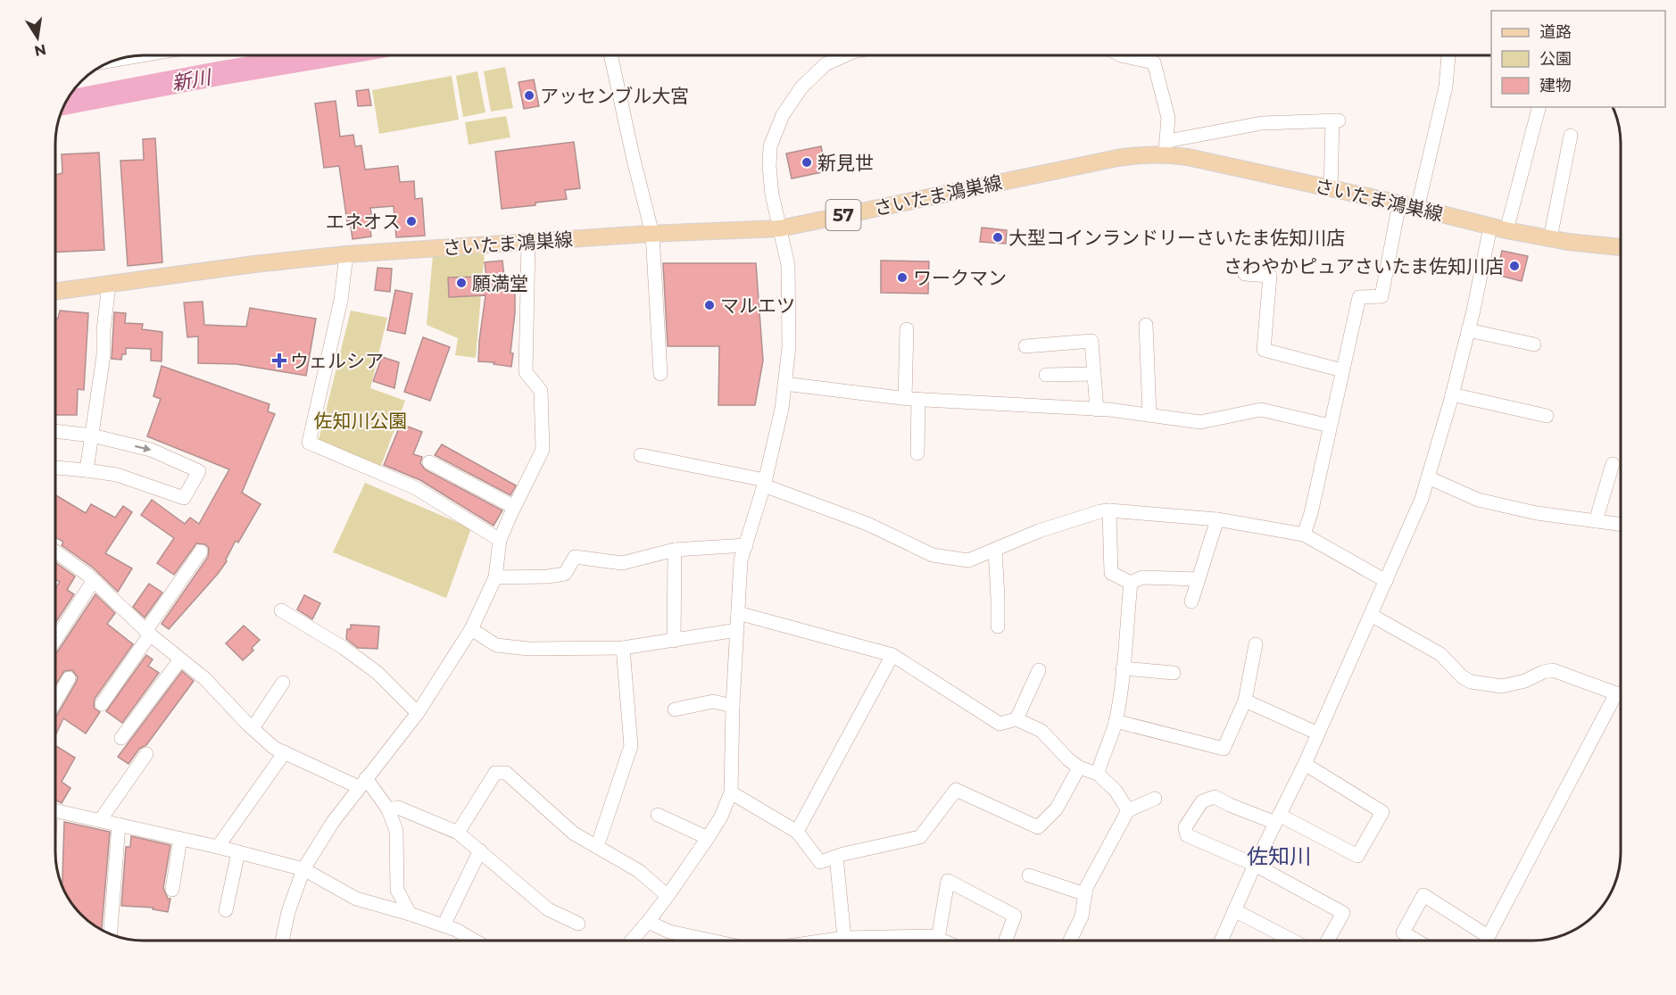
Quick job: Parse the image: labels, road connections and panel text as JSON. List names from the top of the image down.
{
  "streets": {
    "main road": ["さいたま鴻巣線", "57"]
  },
  "districts": ["佐知川"],
  "water": ["新川"],
  "parks": ["佐知川公園"],
  "places": {
    "other": [
      "アッセンブル大宮",
      "新見世",
      "エネオス",
      "大型コインランドリーさいたま佐知川店",
      "さわやかピュアさいたま佐知川店",
      "ワークマン",
      "願満堂",
      "マルエツ"
    ],
    "health": ["ウェルシア"]
  },
  "legend": ["道路", "公園", "建物"],
  "north": "bottom"
}
